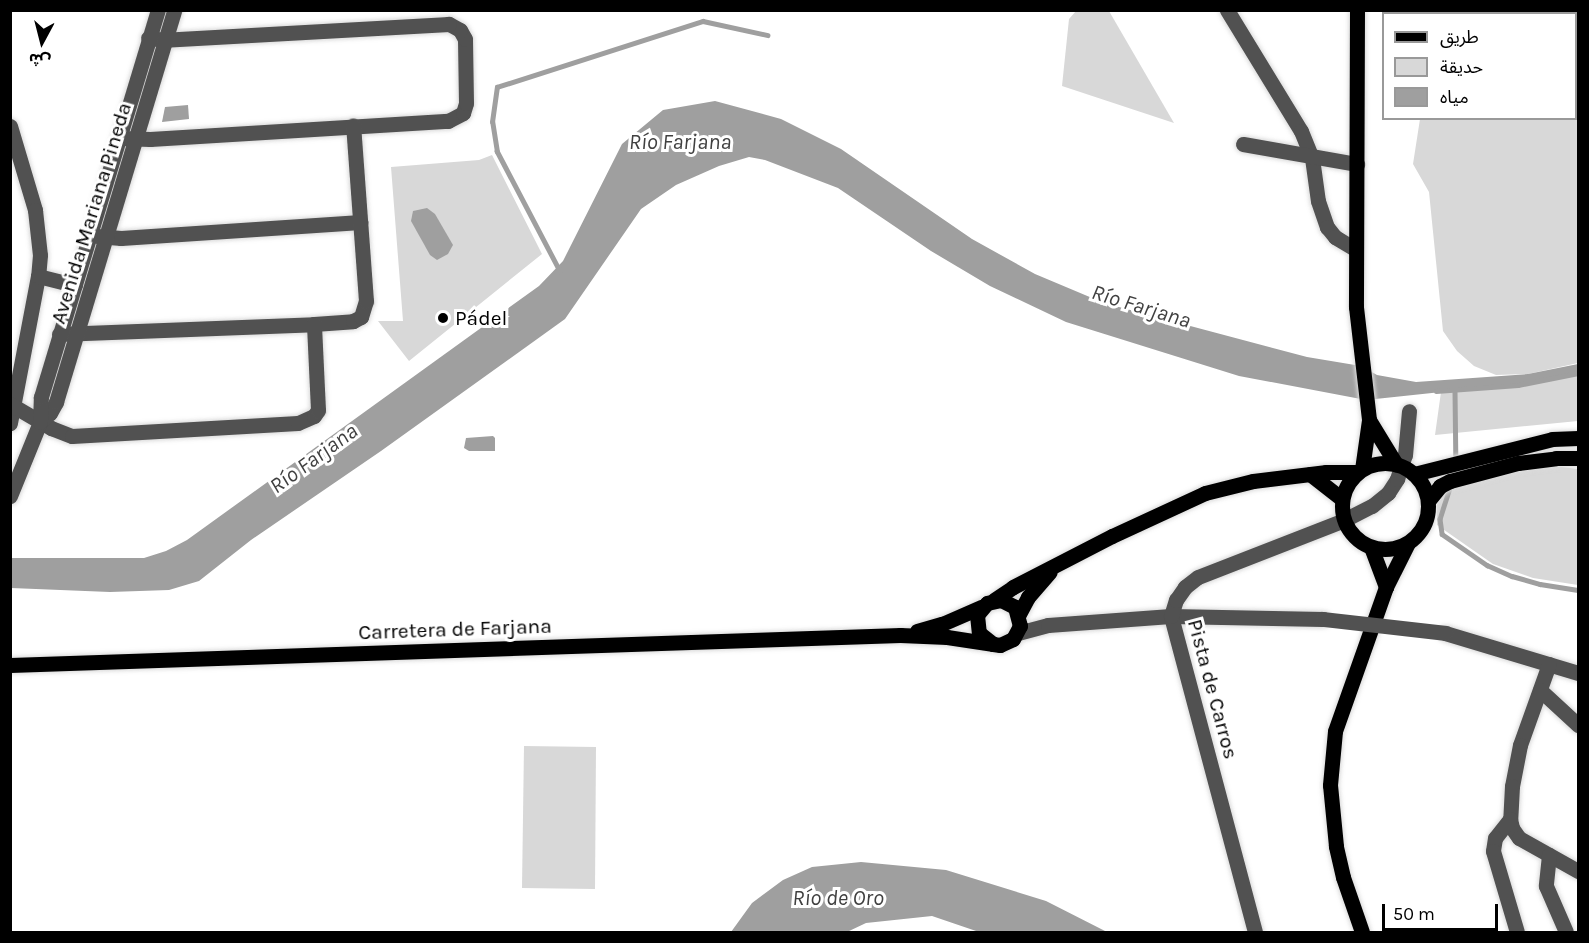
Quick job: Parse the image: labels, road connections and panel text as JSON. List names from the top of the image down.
{
  "streets": {
    "main road": ["Carretera de Farjana"],
    "street": ["Avenida Mariana Pineda", "Pista de Carros"]
  },
  "crossings": [
    ["Carretera de Farjana", "Pista de Carros"]
  ],
  "water": ["Río Farjana", "Río de Oro"],
  "places": ["Pádel"],
  "legend": ["طريق", "حديقة", "مياه"],
  "scale_bar": "50 m",
  "north": "bottom"
}
